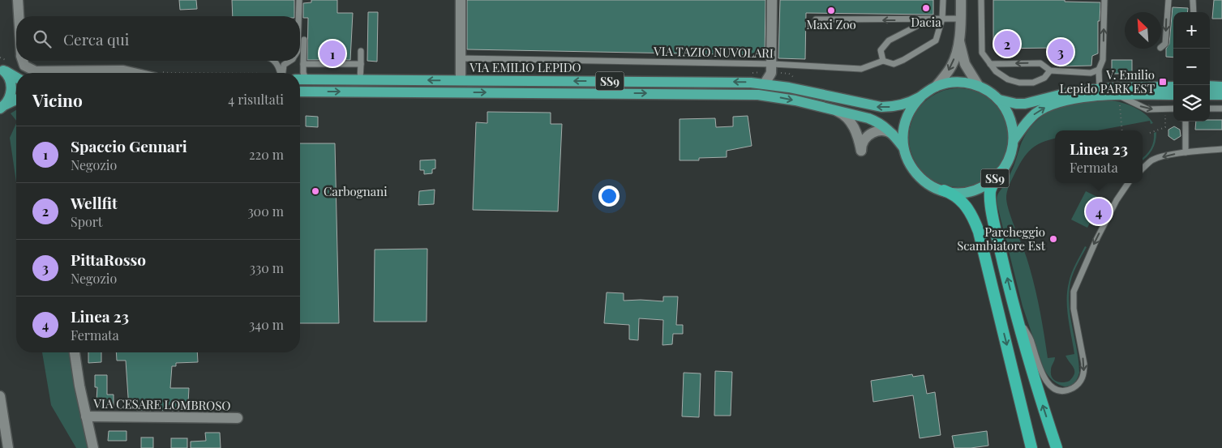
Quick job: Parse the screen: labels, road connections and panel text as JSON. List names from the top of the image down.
{
  "streets": {
    "main road": ["VIA EMILIO LEPIDO", "SS9"],
    "street": ["VIA CESARE LOMBROSO"],
    "lane": ["VIA TAZIO NUVOLARI"]
  },
  "crossings": [
    ["VIA EMILIO LEPIDO", "SS9"]
  ],
  "places": {
    "other": [
      "Dacia",
      "Maxi Zoo",
      "Carbognani",
      "Parcheggio Scambiatore Est"
    ],
    "transit": ["V. Emilio Lepido PARK EST"]
  },
  "north": "top left",
  "page": {
    "map_buttons": ["+", "−"],
    "search": "Cerca qui",
    "pins": [
      "2",
      "3",
      "1",
      "4"
    ],
    "heading": ["Vicino", "4 risultati"],
    "list": [
      {
        "mark": "1",
        "name": "Spaccio Gennari",
        "note": "Negozio",
        "value": "220 m"
      },
      {
        "mark": "2",
        "name": "Wellfit",
        "note": "Sport",
        "value": "300 m"
      },
      {
        "mark": "3",
        "name": "PittaRosso",
        "note": "Negozio",
        "value": "330 m"
      },
      {
        "mark": "4",
        "name": "Linea 23",
        "note": "Fermata",
        "value": "340 m"
      }
    ],
    "popup": ["Linea 23", "Fermata"]
  }
}
